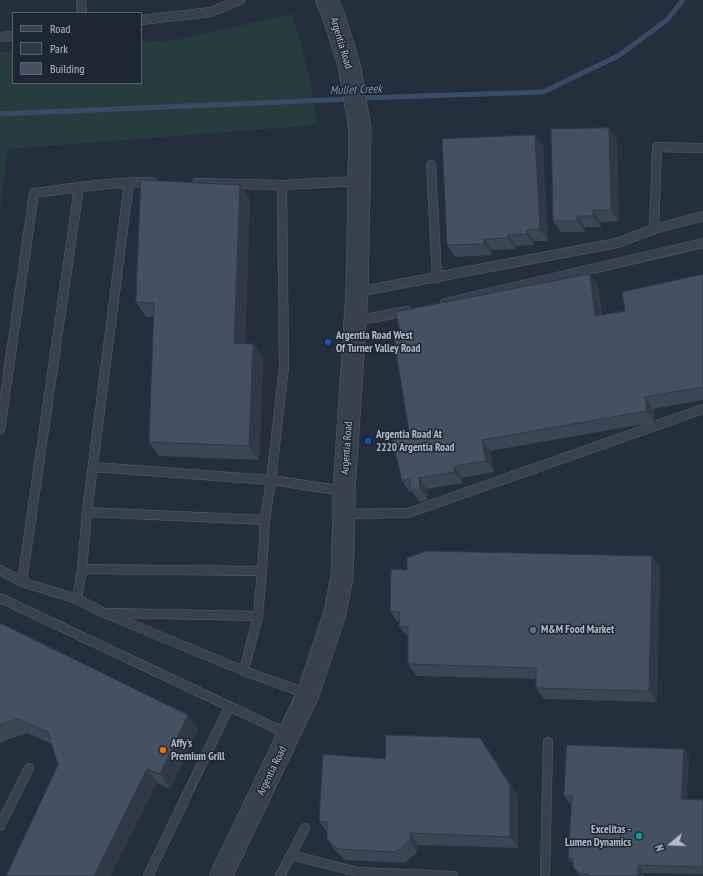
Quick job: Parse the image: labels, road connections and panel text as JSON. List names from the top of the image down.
{
  "streets": {
    "street": ["Argentia Road"]
  },
  "water": ["Mullet Creek"],
  "places": [
    "Argentia Road West Of Turner Valley Road",
    "Argentia Road At 2220 Argentia Road",
    "M&M Food Market",
    "Affy's Premium Grill",
    "Excelitas - Lumen Dynamics"
  ],
  "legend": ["Road", "Park", "Building"],
  "north": "left"
}
